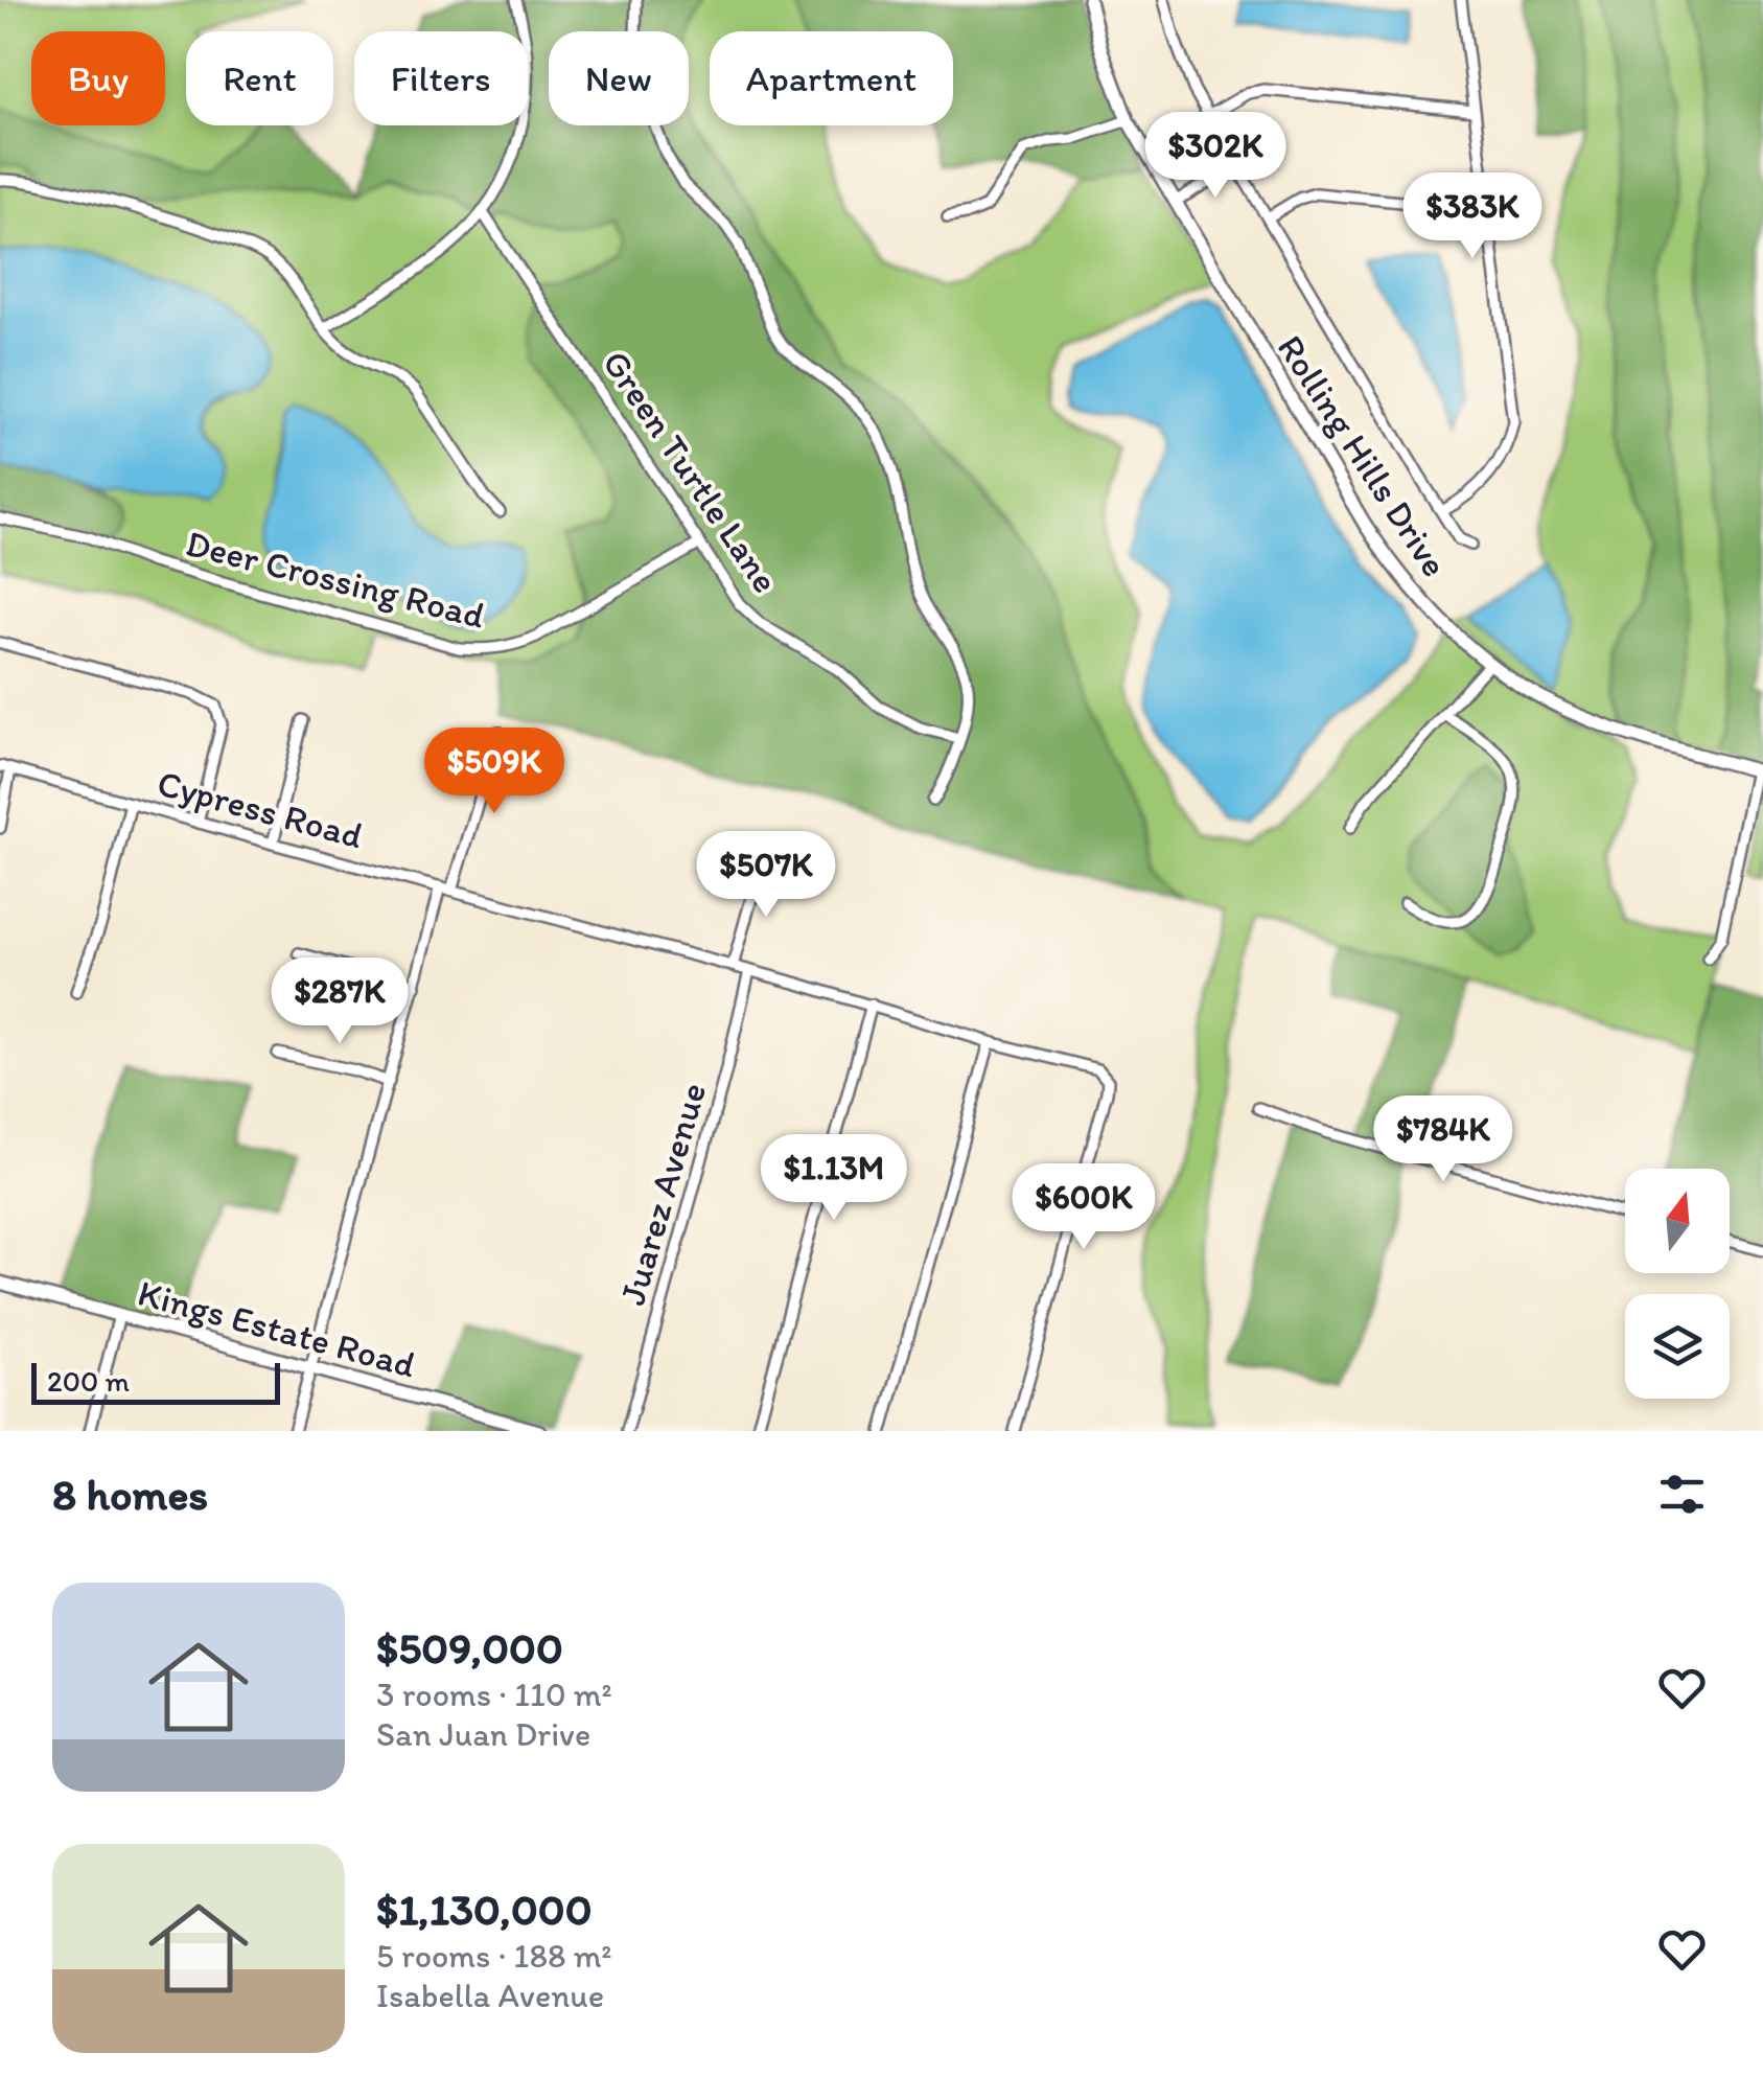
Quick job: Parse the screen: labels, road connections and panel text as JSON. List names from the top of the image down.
{
  "streets": {
    "street": [
      "Rolling Hills Drive",
      "Green Turtle Lane",
      "Deer Crossing Road",
      "Cypress Road",
      "Juarez Avenue",
      "Kings Estate Road"
    ]
  },
  "crossings": [
    ["Green Turtle Lane", "Deer Crossing Road"],
    ["Cypress Road", "Juarez Avenue"]
  ],
  "scale_bar": "200 m",
  "north": "top",
  "page": {
    "chip": [
      "Buy",
      "Rent",
      "Filters",
      "New",
      "Apartment"
    ],
    "price": [
      "$302K",
      "$383K",
      "$509K",
      "$507K",
      "$287K",
      "$784K",
      "$1.13M",
      "$600K"
    ],
    "scale": "200 m",
    "heading": "8 homes",
    "list": [
      {
        "name": "$509,000",
        "note": "3 rooms · 110 m² · San Juan Drive"
      },
      {
        "name": "$1,130,000",
        "note": "5 rooms · 188 m² · Isabella Avenue"
      }
    ]
  }
}
